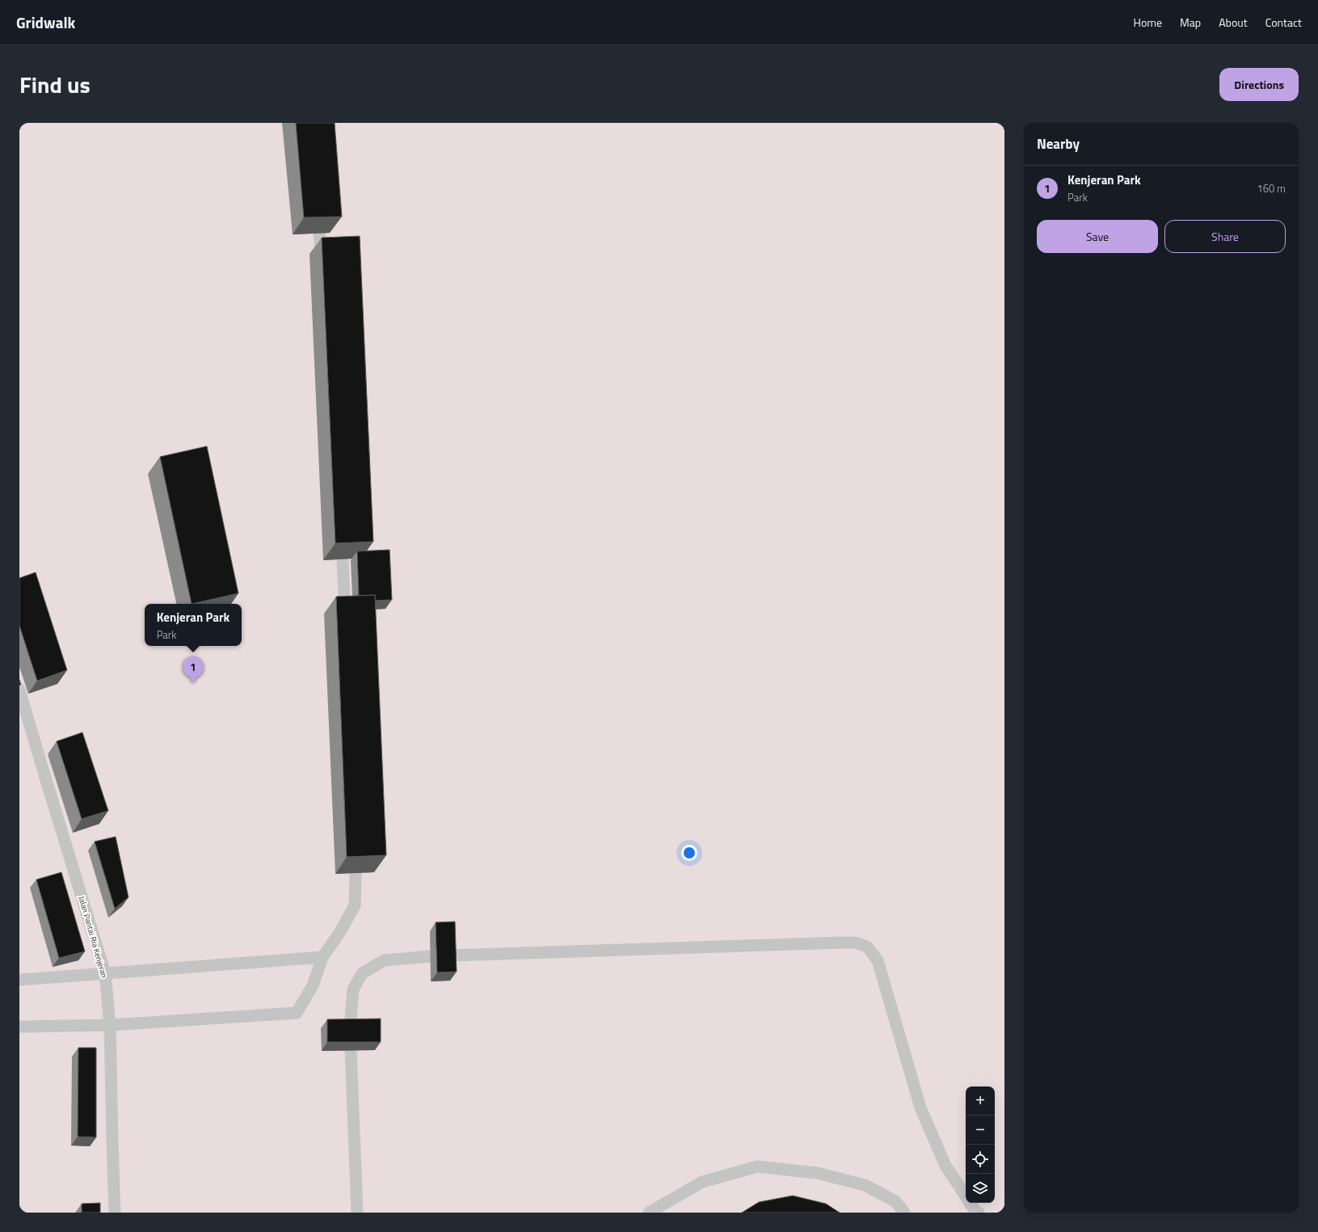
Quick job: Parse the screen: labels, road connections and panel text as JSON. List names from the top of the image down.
{
  "streets": {
    "lane": ["Jalan Pantai Ria Kenjeran"]
  },
  "page": {
    "header": "Gridwalk",
    "nav": [
      "Home",
      "Map",
      "About",
      "Contact"
    ],
    "title": "Find us",
    "buttons": [
      "Directions",
      ["Save", "Share"]
    ],
    "heading": "Nearby",
    "list": [
      {
        "mark": "1",
        "name": "Kenjeran Park",
        "note": "Park",
        "value": "160 m"
      }
    ],
    "popup": ["Kenjeran Park", "Park"],
    "pins": "1",
    "map_buttons": ["+", "−"]
  }
}
